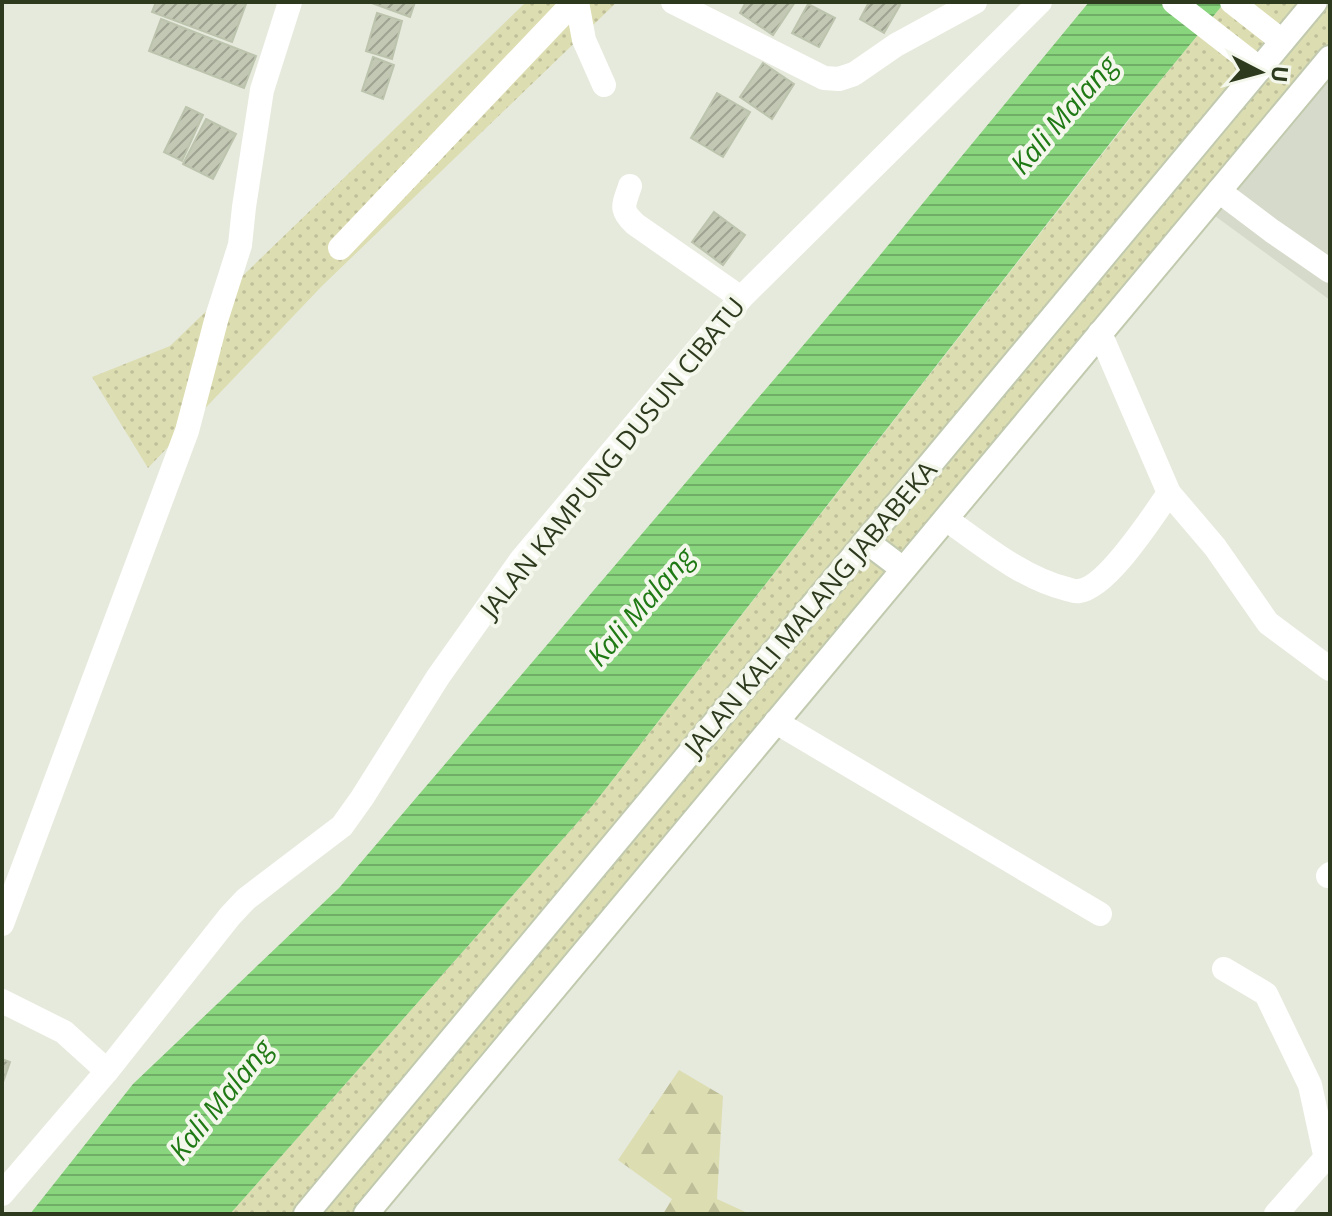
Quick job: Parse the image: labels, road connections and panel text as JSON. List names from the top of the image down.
{
  "streets": {
    "street": ["JALAN KAMPUNG DUSUN CIBATU", "JALAN KALI MALANG JABABEKA"]
  },
  "water": ["Kali Malang"],
  "north": "right"
}
